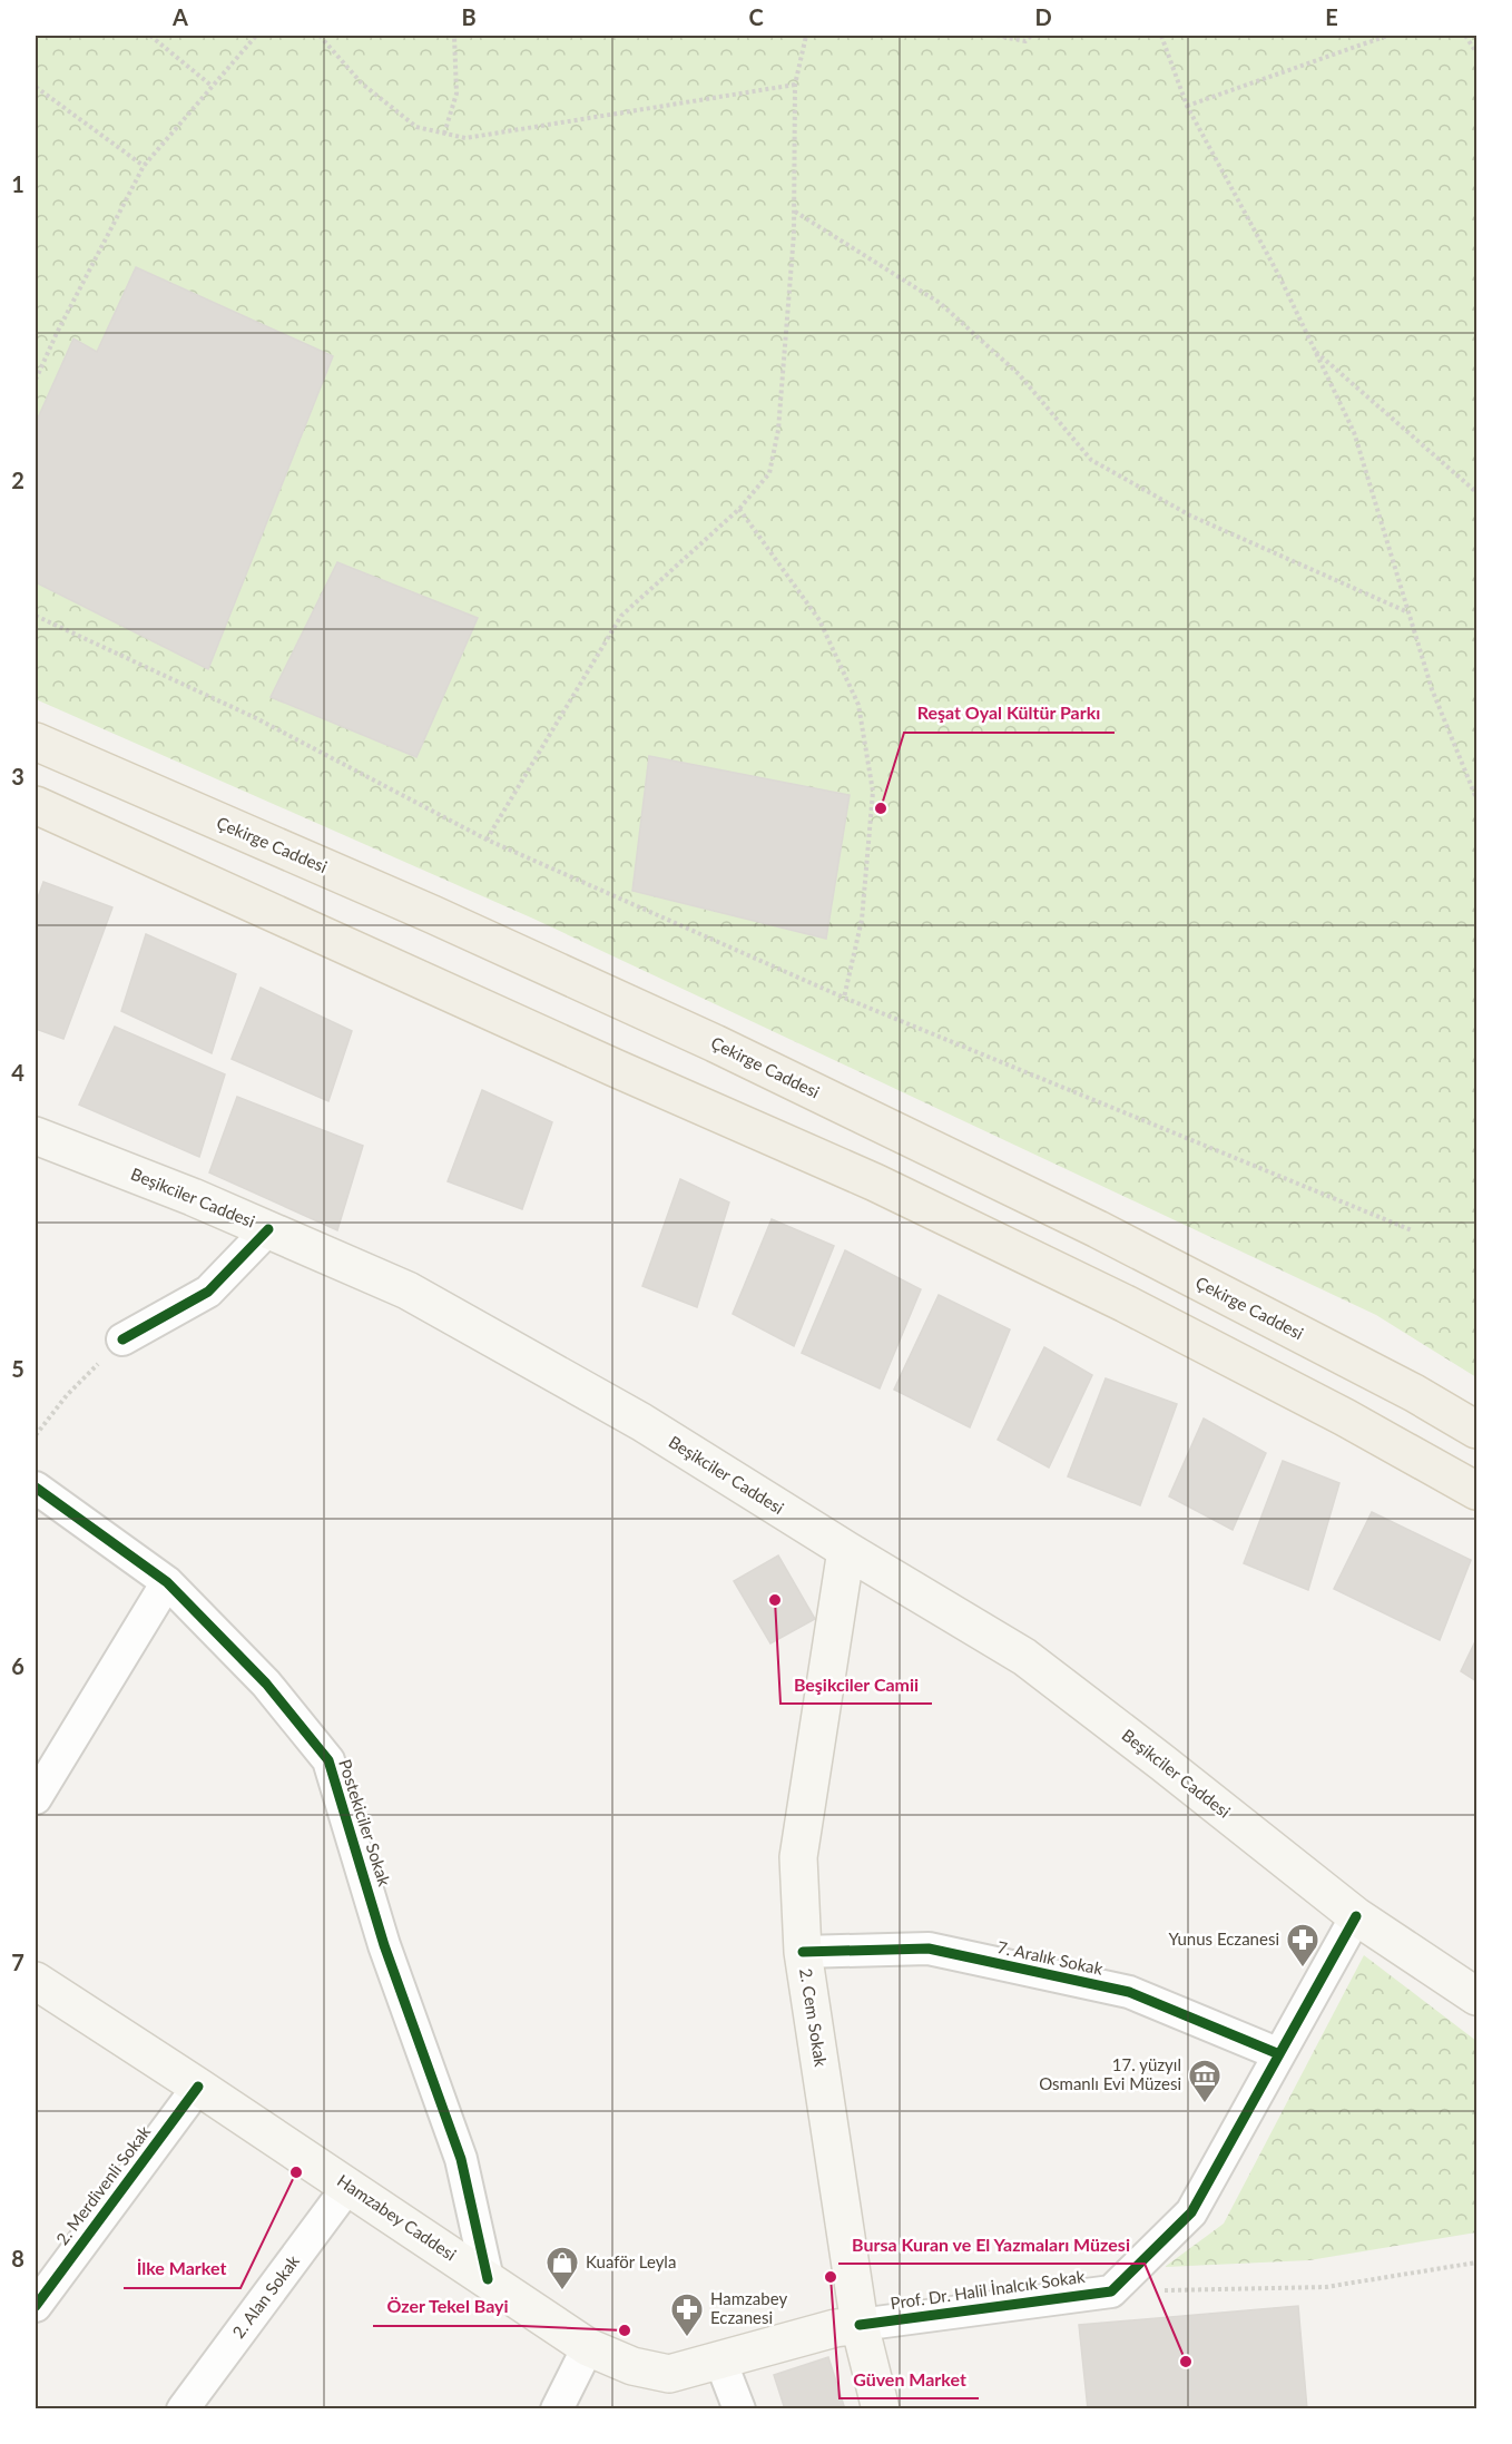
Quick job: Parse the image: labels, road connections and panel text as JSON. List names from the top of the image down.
{
  "streets": {
    "main road": [
      "Çekirge Caddesi",
      "Beşikciler Caddesi",
      "2. Cem Sokak",
      "Hamzabey Caddesi"
    ],
    "street": [
      "Postekiciler Sokak",
      "7. Aralık Sokak",
      "2. Merdivenli Sokak",
      "Prof. Dr. Halil İnalcık Sokak",
      "2. Alan Sokak"
    ]
  },
  "crossings": [
    ["Beşikciler Caddesi", "2. Cem Sokak"],
    ["Beşikciler Caddesi", "Prof. Dr. Halil İnalcık Sokak"],
    ["Postekiciler Sokak", "Hamzabey Caddesi"],
    ["7. Aralık Sokak", "2. Cem Sokak"],
    ["7. Aralık Sokak", "Prof. Dr. Halil İnalcık Sokak"],
    ["2. Cem Sokak", "Hamzabey Caddesi"],
    ["2. Cem Sokak", "Prof. Dr. Halil İnalcık Sokak"],
    ["2. Merdivenli Sokak", "Hamzabey Caddesi"],
    ["Hamzabey Caddesi", "Prof. Dr. Halil İnalcık Sokak"],
    ["Hamzabey Caddesi", "2. Alan Sokak"]
  ],
  "places": {
    "other": [
      "Reşat Oyal Kültür Parkı",
      "Beşikciler Camii",
      "İlke Market",
      "Güven Market",
      "Özer Tekel Bayi",
      "Bursa Kuran ve El Yazmaları Müzesi"
    ],
    "pharmacy": ["Yunus Eczanesi", "Hamzabey Eczanesi"],
    "museum": ["17. yüzyıl Osmanlı Evi Müzesi"],
    "shop": ["Kuaför Leyla"]
  },
  "grid": {
    "columns": [
      "A",
      "B",
      "C",
      "D",
      "E"
    ],
    "rows": [
      "1",
      "2",
      "3",
      "4",
      "5",
      "6",
      "7",
      "8"
    ]
  }
}
